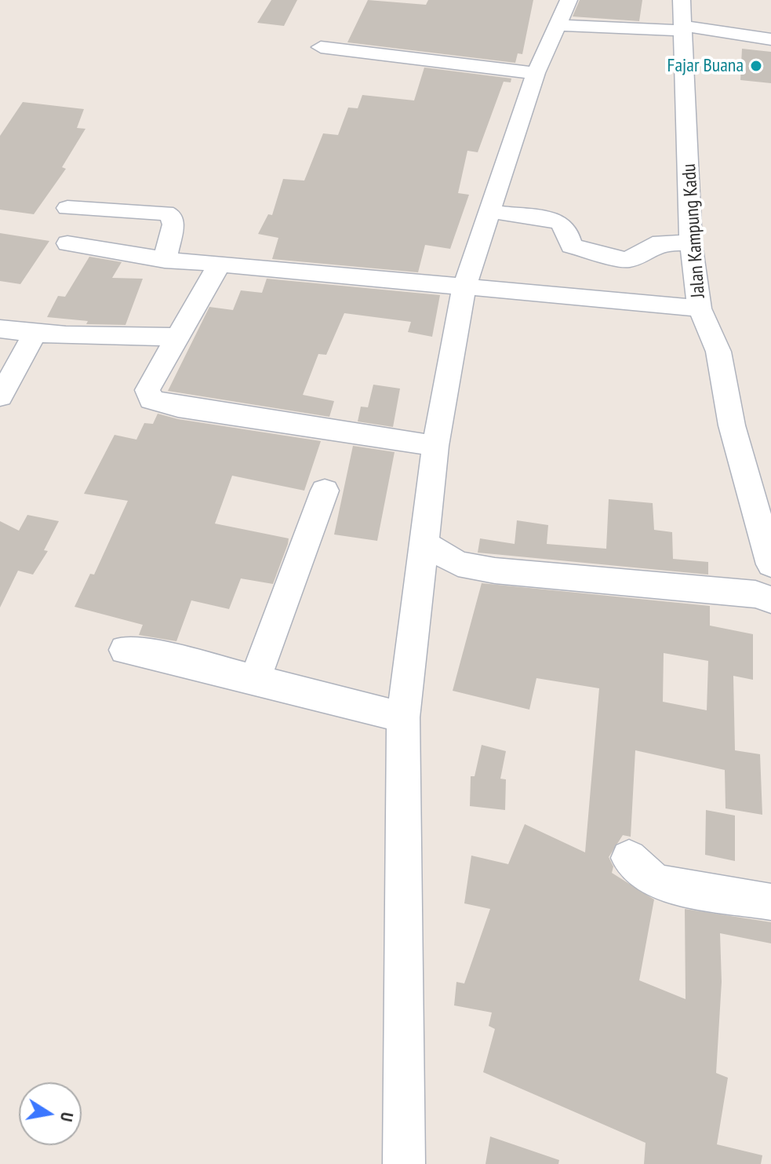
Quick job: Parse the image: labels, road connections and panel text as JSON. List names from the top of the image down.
{
  "streets": {
    "street": ["Jalan Kampung Kadu"]
  },
  "places": ["Fajar Buana"],
  "north": "right"
}
